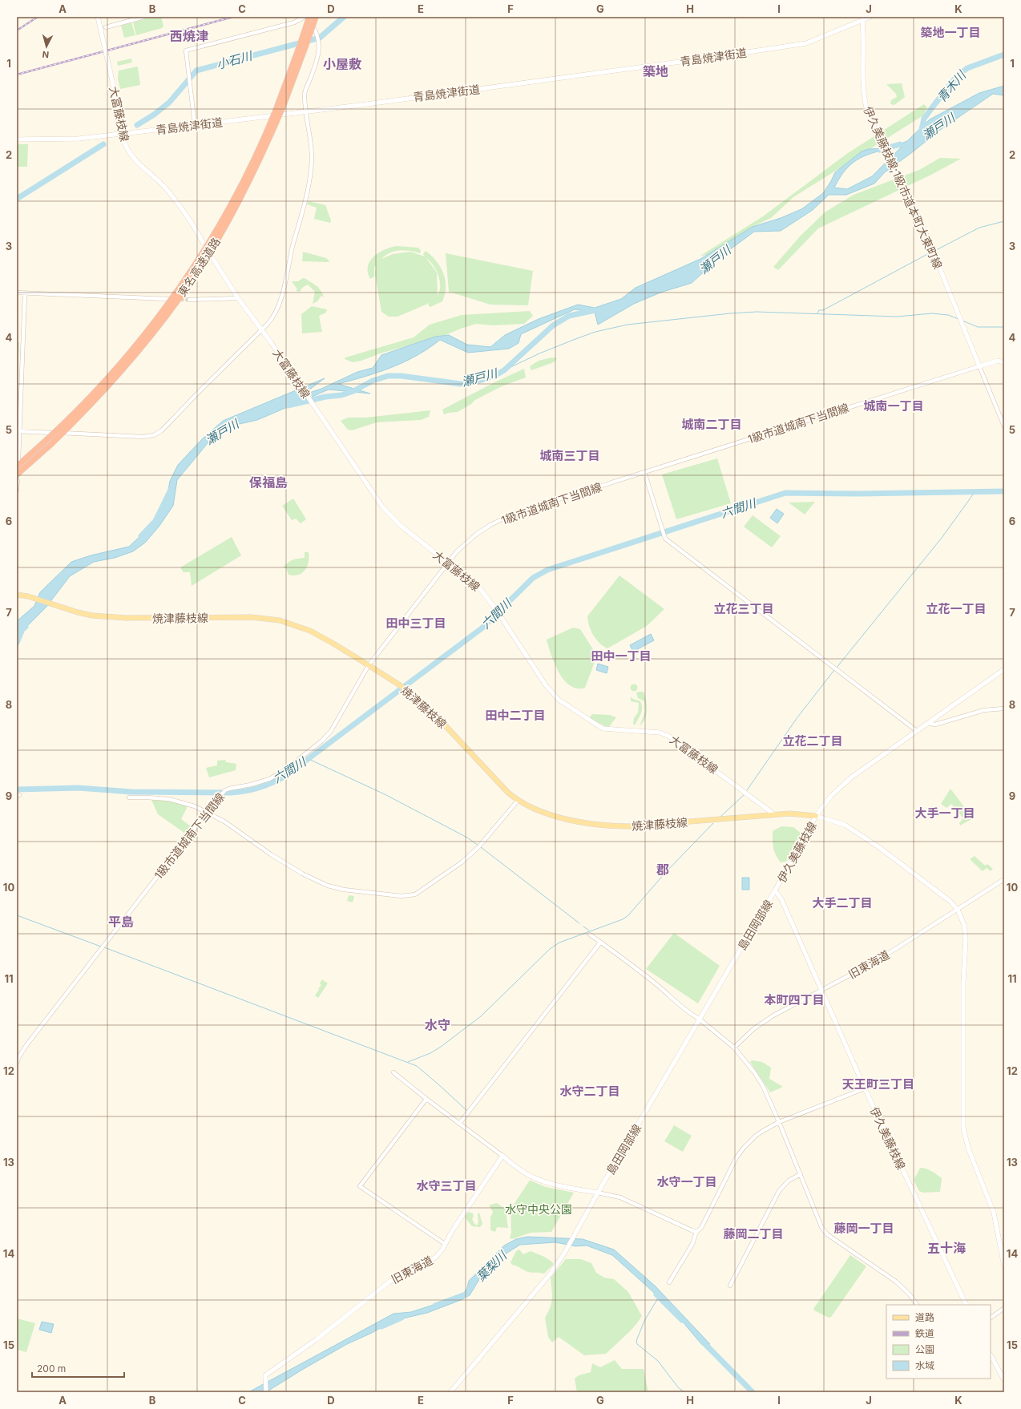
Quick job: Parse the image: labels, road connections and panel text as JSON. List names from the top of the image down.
{
  "streets": {
    "highway": ["東名高速道路"],
    "main road": [
      "青島焼津街道",
      "大富藤枝線",
      "伊久美藤枝線;1級市道本町大東町線",
      "焼津藤枝線",
      "伊久美藤枝線",
      "島田岡部線",
      "旧東海道"
    ],
    "street": ["1級市道城南下当間線"]
  },
  "crossings": [
    ["青島焼津街道", "大富藤枝線"],
    ["青島焼津街道", "伊久美藤枝線;1級市道本町大東町線"],
    ["大富藤枝線", "1級市道城南下当間線"],
    ["大富藤枝線", "焼津藤枝線"],
    ["伊久美藤枝線;1級市道本町大東町線", "1級市道城南下当間線"],
    ["1級市道城南下当間線", "焼津藤枝線"],
    ["焼津藤枝線", "伊久美藤枝線"],
    ["伊久美藤枝線", "島田岡部線"],
    ["伊久美藤枝線", "旧東海道"]
  ],
  "districts": [
    "築地一丁目",
    "西焼津",
    "小屋敷",
    "築地",
    "城南一丁目",
    "城南二丁目",
    "城南三丁目",
    "保福島",
    "立花三丁目",
    "立花一丁目",
    "田中三丁目",
    "田中一丁目",
    "田中二丁目",
    "立花二丁目",
    "大手一丁目",
    "郡",
    "大手二丁目",
    "平島",
    "本町四丁目",
    "水守",
    "天王町三丁目",
    "水守二丁目",
    "水守一丁目",
    "水守三丁目",
    "藤岡一丁目",
    "藤岡二丁目",
    "五十海"
  ],
  "water": [
    "小石川",
    "青木川",
    "瀬戸川",
    "六間川",
    "葉梨川"
  ],
  "parks": ["水守中央公園"],
  "legend": [
    "道路",
    "鉄道",
    "公園",
    "水域"
  ],
  "scale_bar": "200 m",
  "north": "bottom",
  "grid": {
    "columns": [
      "A",
      "B",
      "C",
      "D",
      "E",
      "F",
      "G",
      "H",
      "I",
      "J",
      "K"
    ],
    "rows": [
      "1",
      "2",
      "3",
      "4",
      "5",
      "6",
      "7",
      "8",
      "9",
      "10",
      "11",
      "12",
      "13",
      "14",
      "15"
    ]
  }
}
